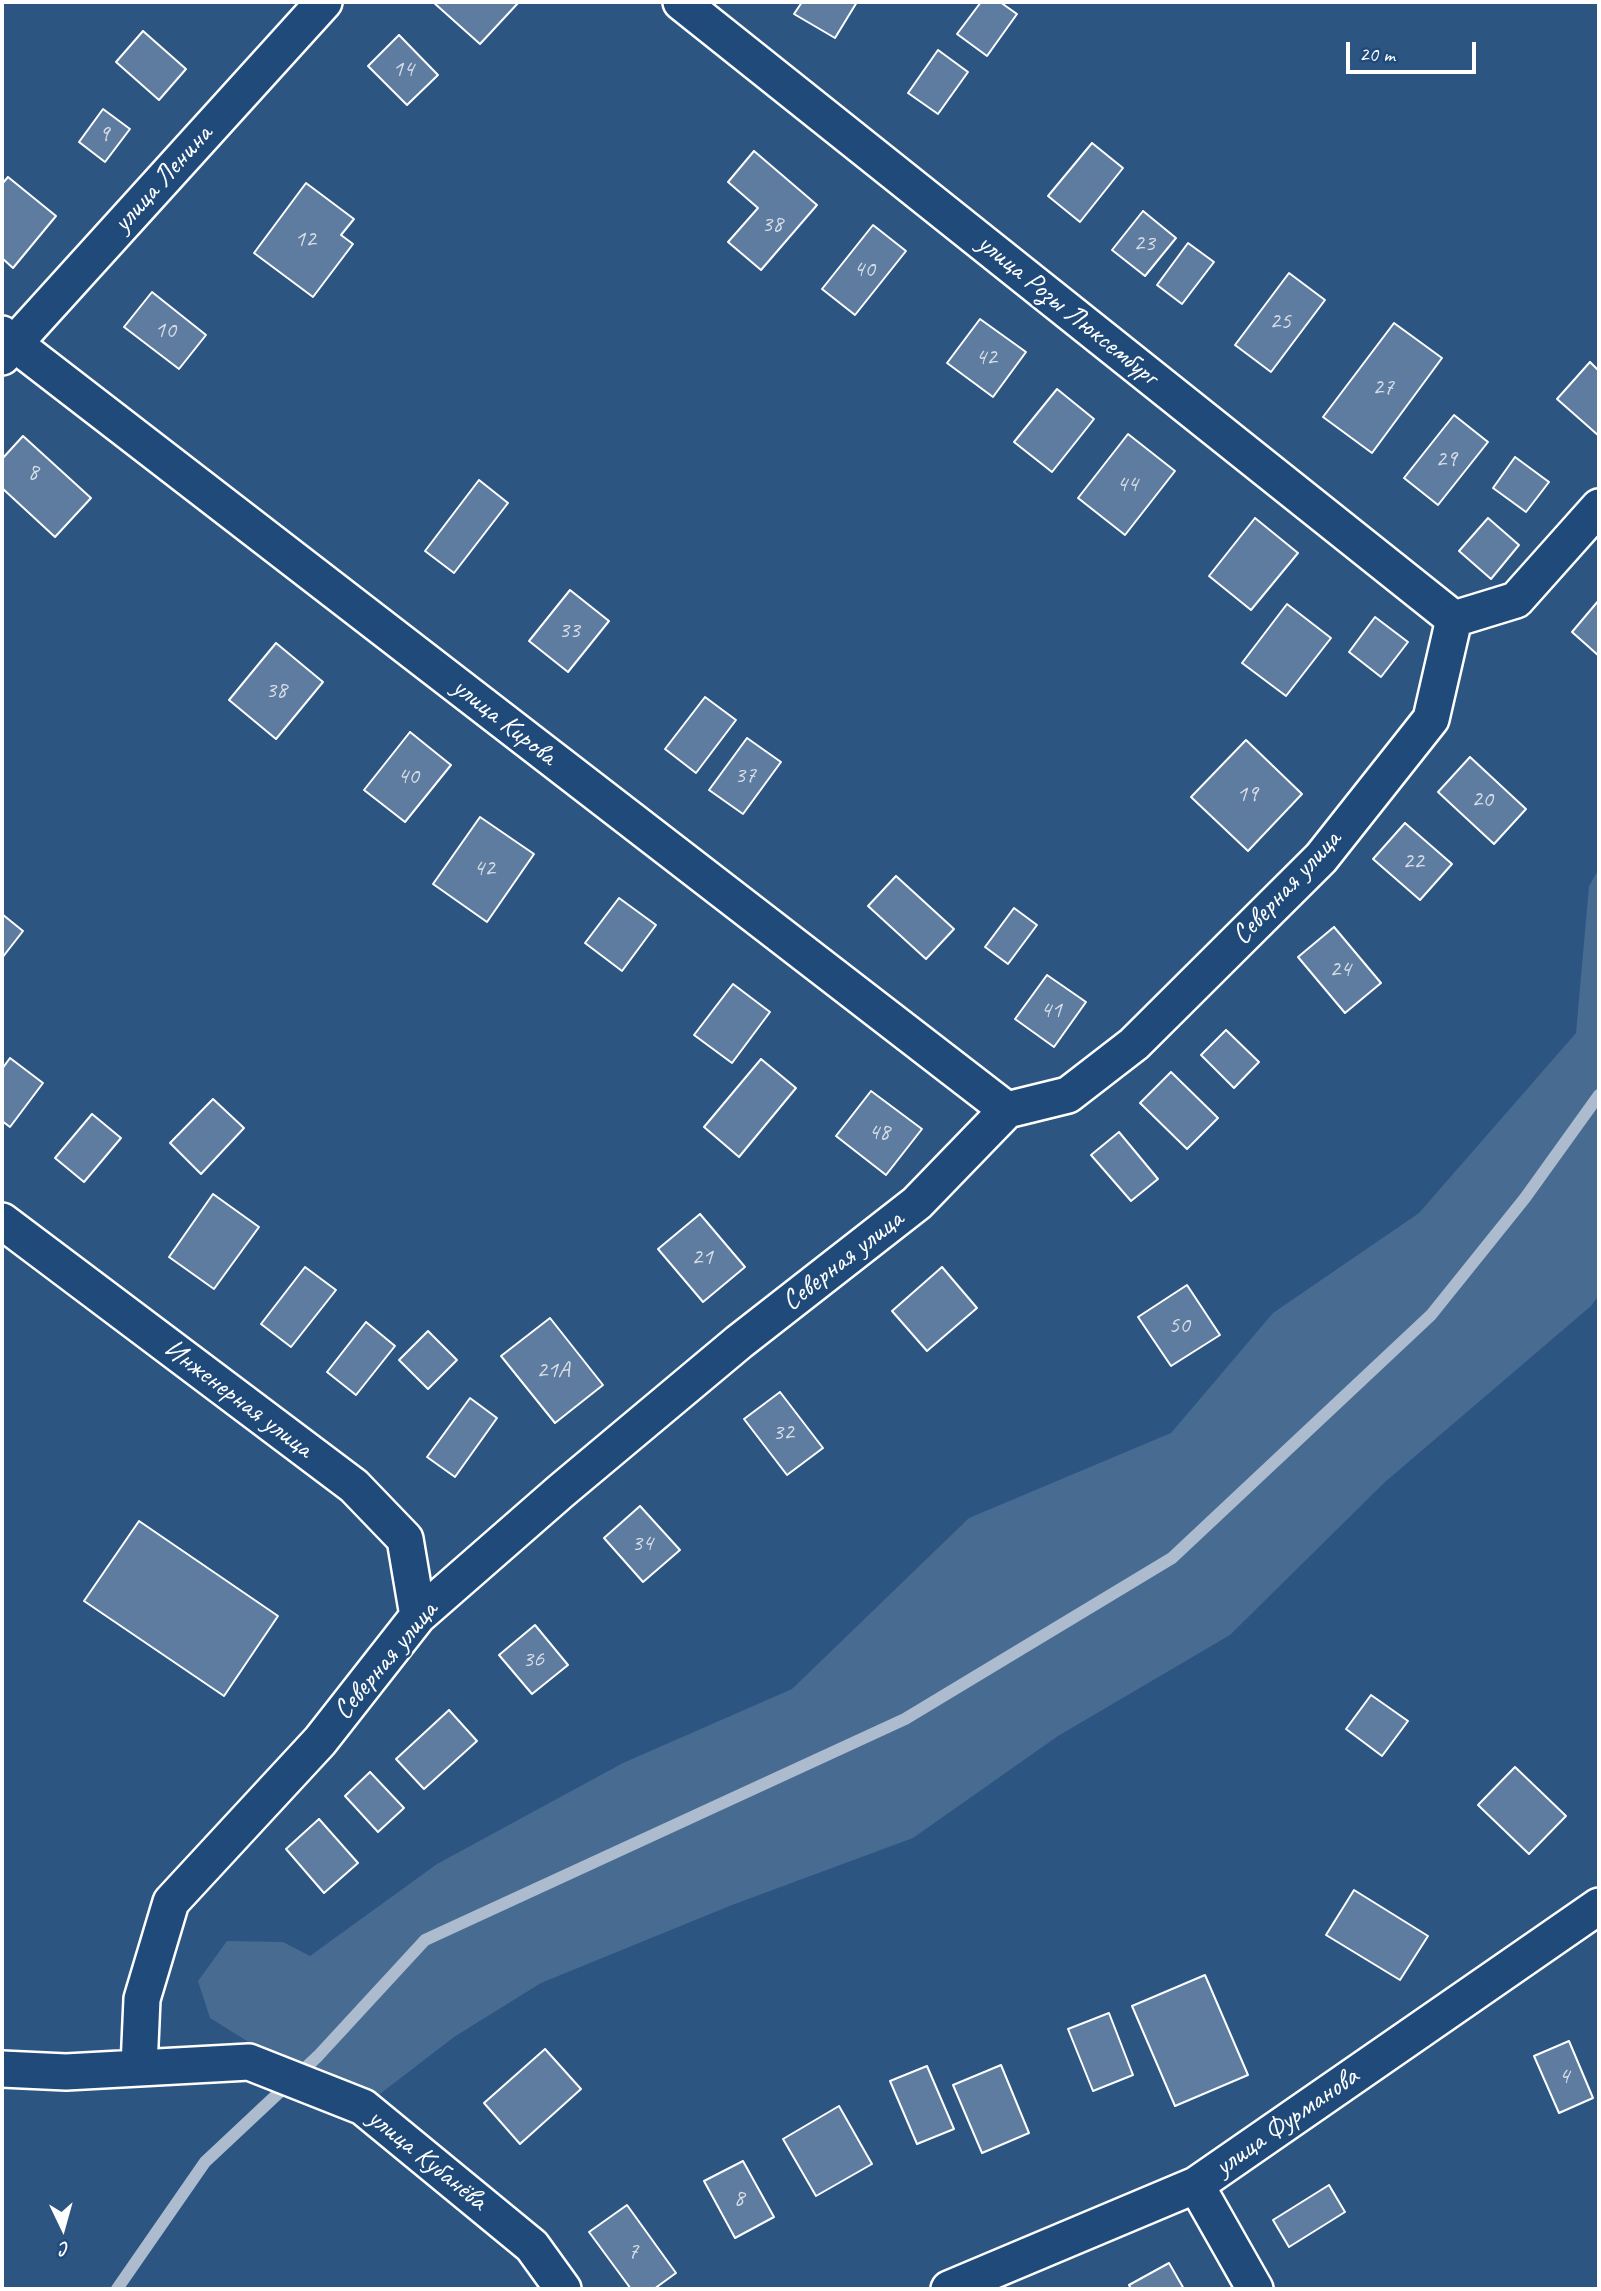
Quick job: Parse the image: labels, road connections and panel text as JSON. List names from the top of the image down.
{
  "streets": {
    "street": [
      "улица Ленина",
      "улица Розы Люксембург",
      "улица Кирова",
      "Северная улица",
      "Инженерная улица",
      "улица Фурманова",
      "улица Кубанёва"
    ]
  },
  "crossings": [
    ["улица Ленина", "улица Кирова"],
    ["улица Розы Люксембург", "Северная улица"],
    ["улица Кирова", "Северная улица"],
    ["Северная улица", "Инженерная улица"],
    ["Северная улица", "улица Кубанёва"]
  ],
  "house_numbers": [
    "14",
    "9",
    "38",
    "12",
    "23",
    "40",
    "25",
    "10",
    "42",
    "27",
    "29",
    "8",
    "44",
    "33",
    "38",
    "37",
    "40",
    "19",
    "20",
    "22",
    "42",
    "24",
    "41",
    "48",
    "21",
    "50",
    "21А",
    "32",
    "34",
    "36",
    "4",
    "8",
    "7"
  ],
  "scale_bar": "20 m",
  "north": "bottom"
}
